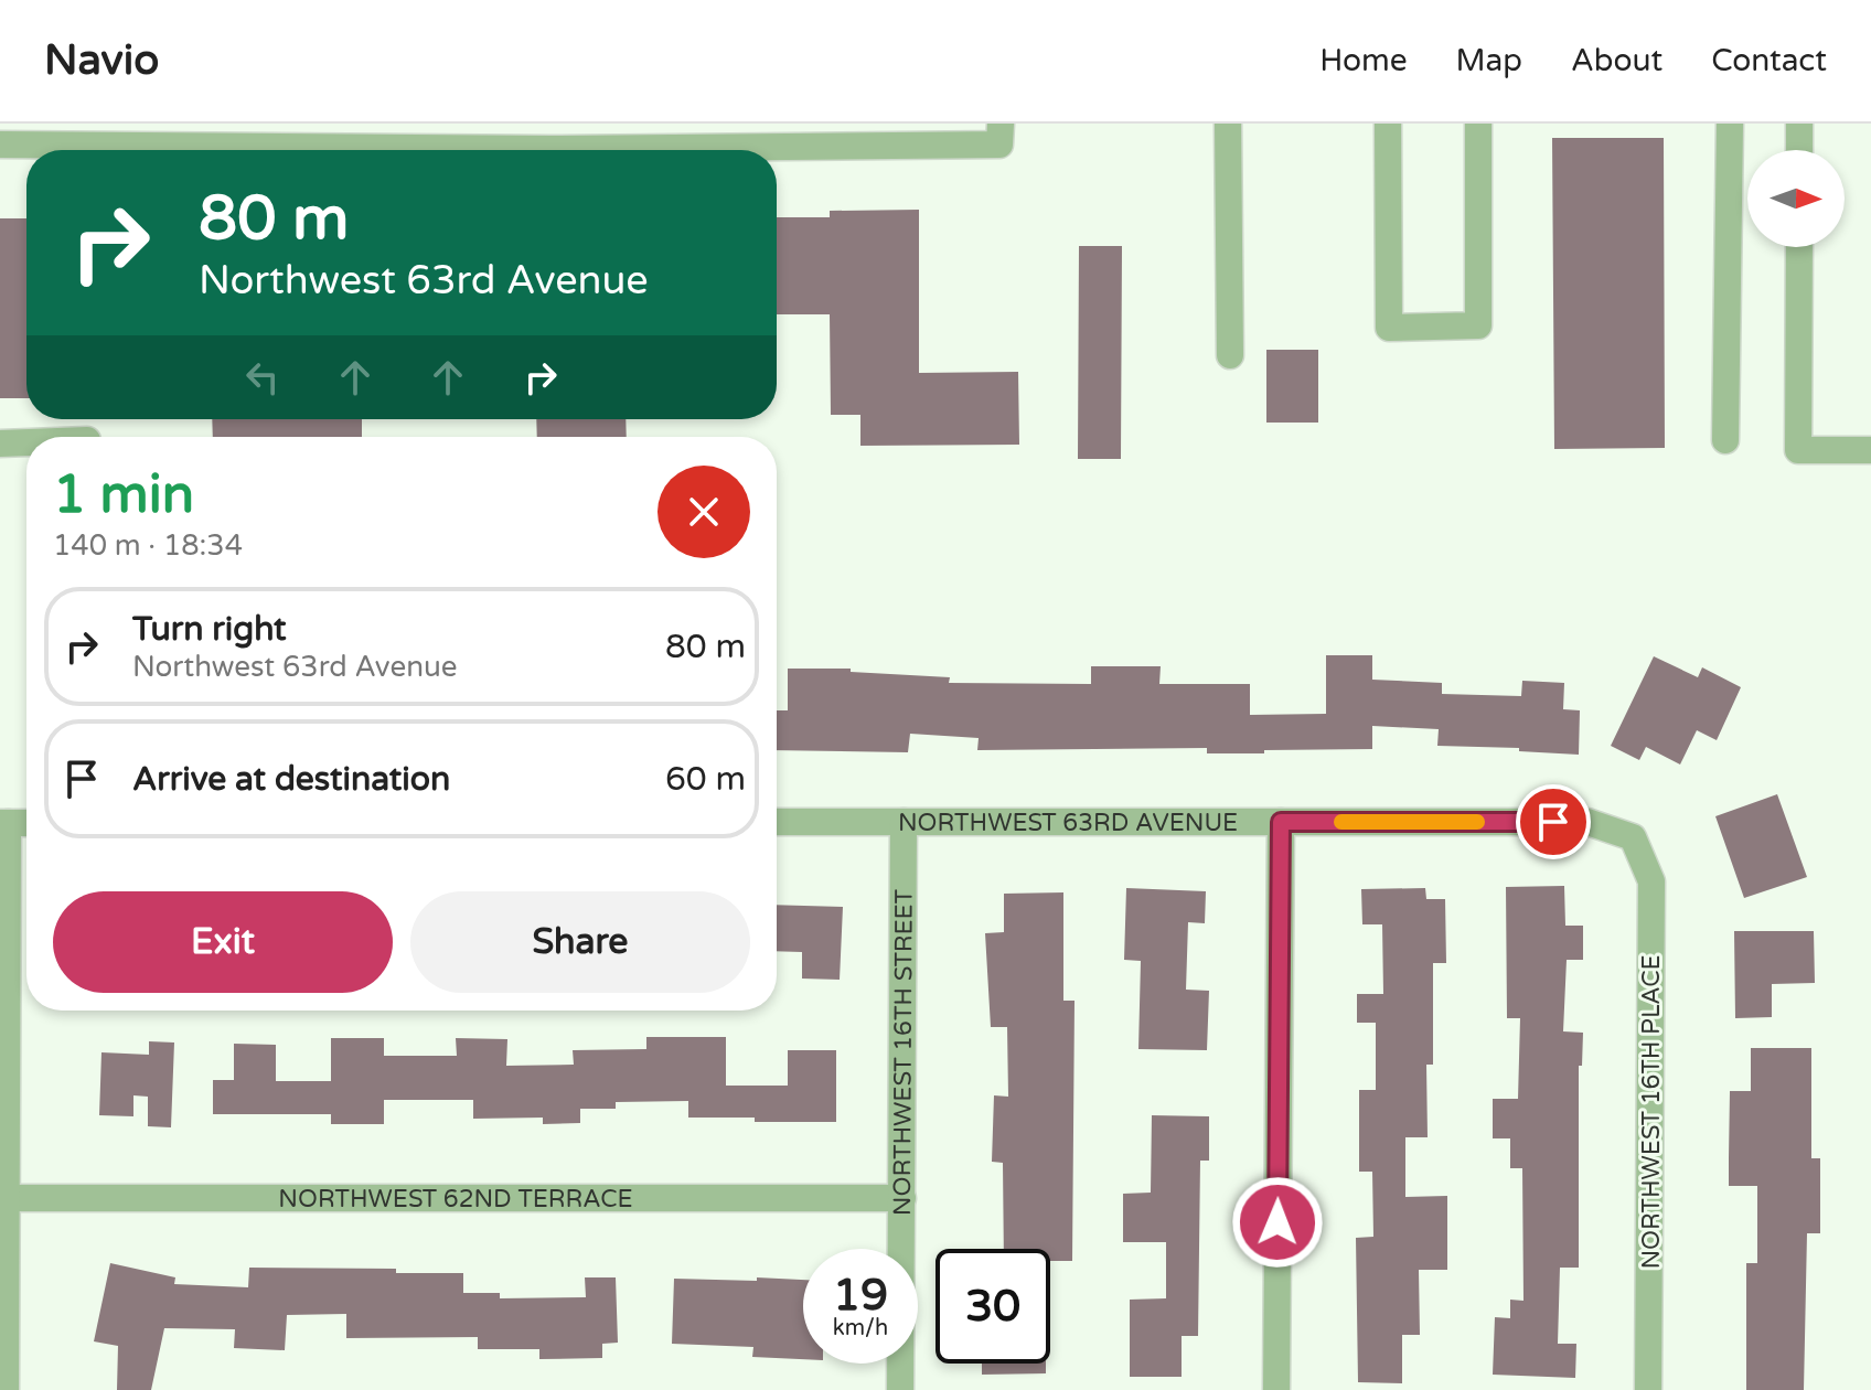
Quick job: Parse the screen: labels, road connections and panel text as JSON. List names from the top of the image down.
{
  "streets": {
    "street": [
      "NORTHWEST 63RD AVENUE",
      "NORTHWEST 16TH STREET",
      "NORTHWEST 16TH PLACE",
      "NORTHWEST 62ND TERRACE"
    ]
  },
  "crossings": [
    ["NORTHWEST 63RD AVENUE", "NORTHWEST 16TH STREET"],
    ["NORTHWEST 63RD AVENUE", "NORTHWEST 16TH PLACE"],
    ["NORTHWEST 16TH STREET", "NORTHWEST 62ND TERRACE"]
  ],
  "north": "right",
  "page": {
    "header": "Navio",
    "nav": [
      "Home",
      "Map",
      "About",
      "Contact"
    ],
    "turn": ["80 m", "Northwest 63rd Avenue"],
    "heading": ["1 min", "140 m · 18:34"],
    "list": [
      {
        "name": "Turn right",
        "note": "Northwest 63rd Avenue",
        "value": "80 m"
      },
      {
        "name": "Arrive at destination",
        "value": "60 m"
      }
    ],
    "buttons": ["Exit", "Share"],
    "speed": "19 km/h",
    "limit": "30"
  }
}
